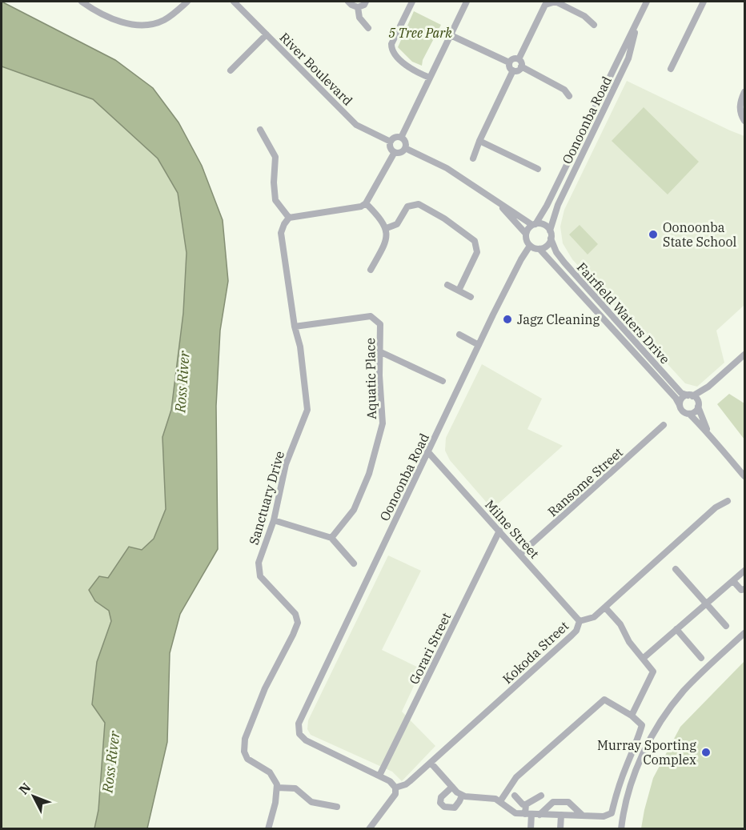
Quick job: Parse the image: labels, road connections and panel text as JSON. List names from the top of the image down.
{
  "streets": {
    "street": [
      "River Boulevard",
      "Oonoonba Road",
      "Fairfield Waters Drive",
      "Aquatic Place",
      "Ransome Street",
      "Sanctuary Drive",
      "Milne Street",
      "Gorari Street",
      "Kokoda Street"
    ]
  },
  "crossings": [
    ["Oonoonba Road", "Fairfield Waters Drive"],
    ["Oonoonba Road", "Milne Street"],
    ["Oonoonba Road", "Gorari Street"],
    ["Aquatic Place", "Sanctuary Drive"],
    ["Ransome Street", "Milne Street"],
    ["Milne Street", "Gorari Street"],
    ["Milne Street", "Kokoda Street"]
  ],
  "water": ["Ross River"],
  "parks": ["5 Tree Park"],
  "places": ["Oonoonba State School", "Jagz Cleaning", "Murray Sporting Complex"],
  "north": "top left"
}
